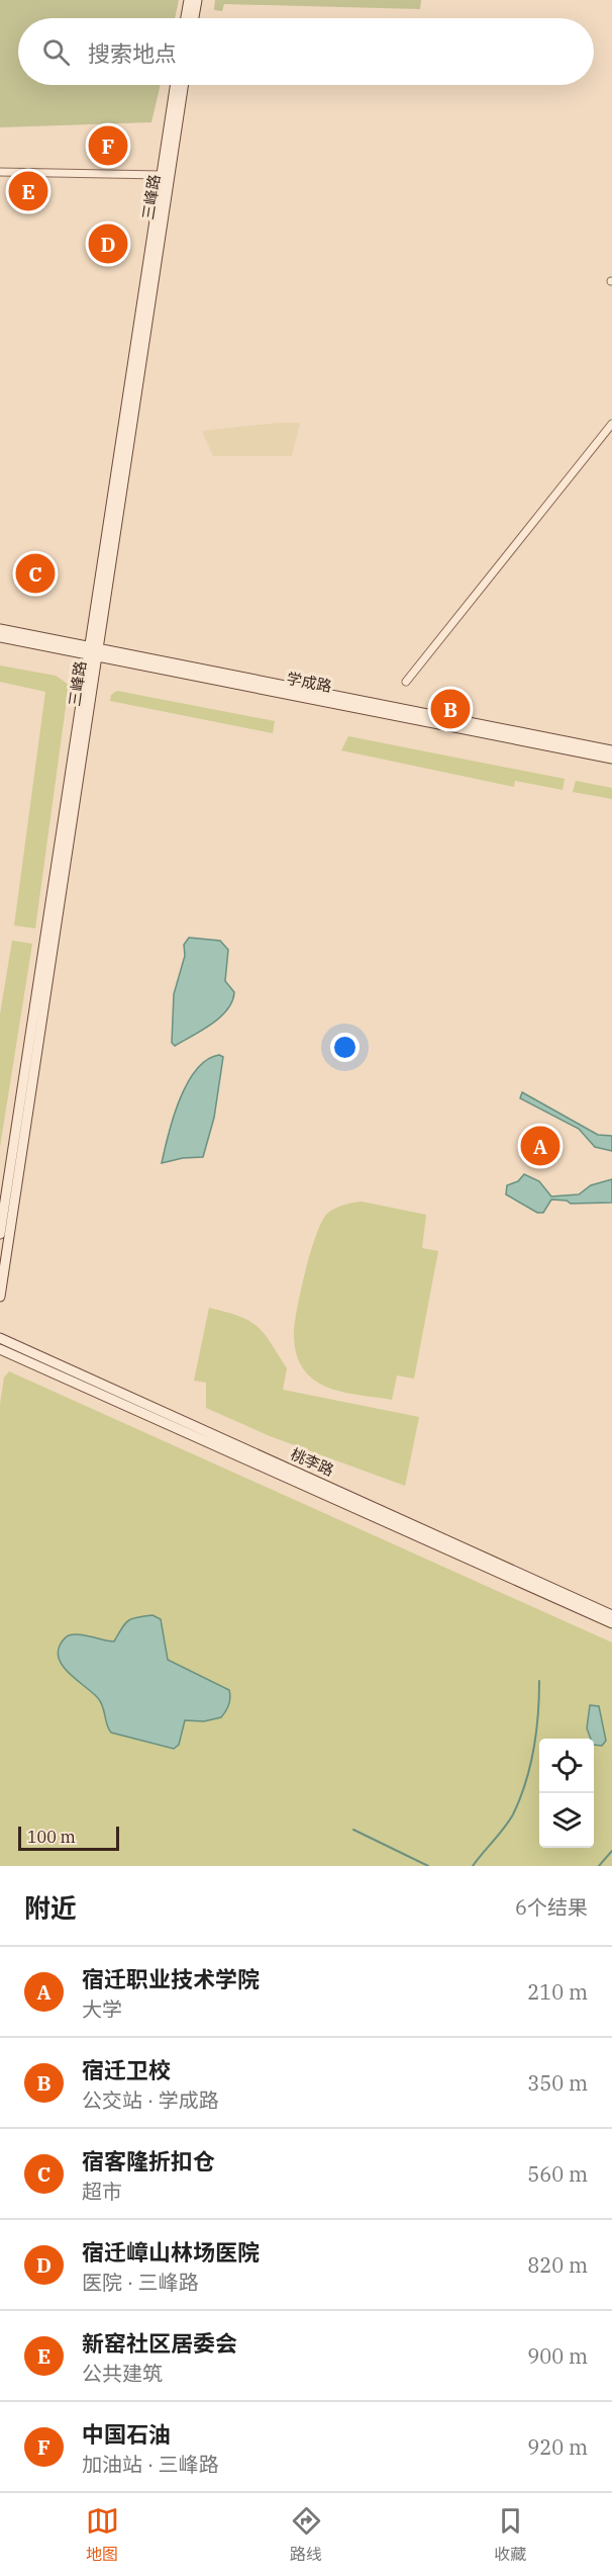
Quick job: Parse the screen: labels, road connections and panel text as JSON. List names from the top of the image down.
{
  "streets": {
    "main road": ["三峰路", "学成路", "桃李路"]
  },
  "crossings": [
    ["三峰路", "学成路"]
  ],
  "scale_bar": "100 m",
  "page": {
    "search": "搜索地点",
    "pins": [
      "F",
      "E",
      "D",
      "C",
      "B",
      "A"
    ],
    "scale": "100 m",
    "heading": ["附近", "6个结果"],
    "list": [
      {
        "mark": "A",
        "name": "宿迁职业技术学院",
        "note": "大学",
        "value": "210 m"
      },
      {
        "mark": "B",
        "name": "宿迁卫校",
        "note": "公交站 · 学成路",
        "value": "350 m"
      },
      {
        "mark": "C",
        "name": "宿客隆折扣仓",
        "note": "超市",
        "value": "560 m"
      },
      {
        "mark": "D",
        "name": "宿迁嶂山林场医院",
        "note": "医院 · 三峰路",
        "value": "820 m"
      },
      {
        "mark": "E",
        "name": "新窑社区居委会",
        "note": "公共建筑",
        "value": "900 m"
      },
      {
        "mark": "F",
        "name": "中国石油",
        "note": "加油站 · 三峰路",
        "value": "920 m"
      }
    ],
    "nav": ["地图", "路线", "收藏"]
  }
}
